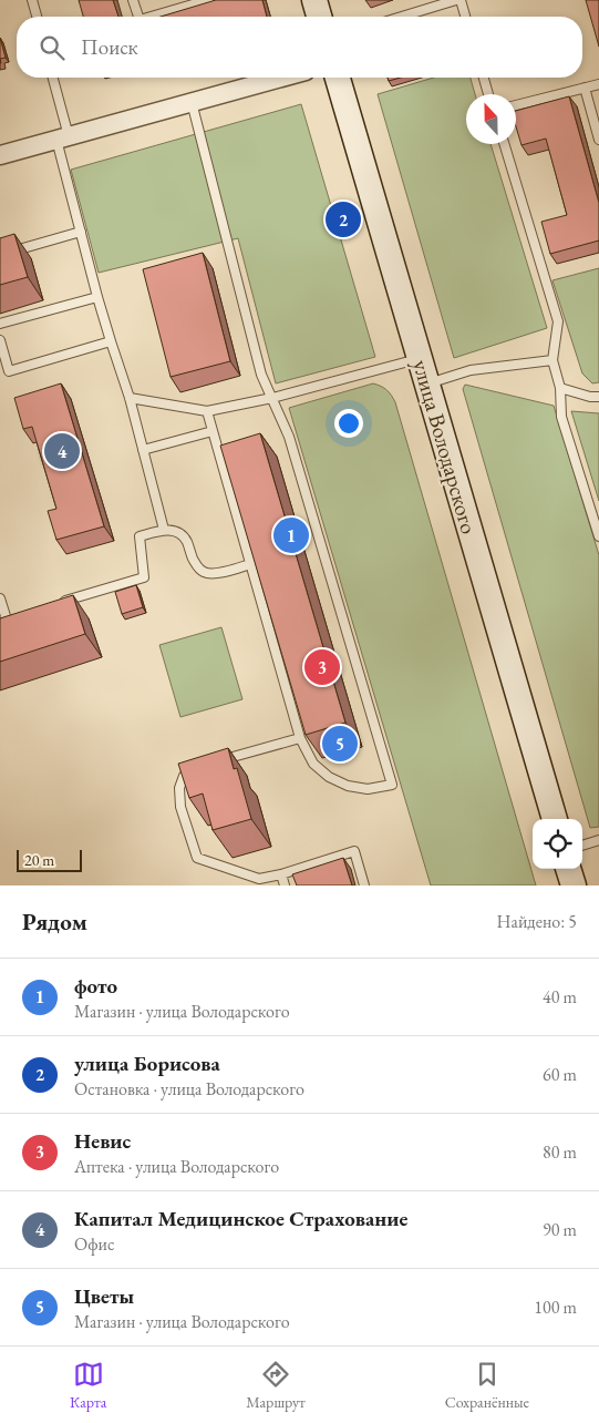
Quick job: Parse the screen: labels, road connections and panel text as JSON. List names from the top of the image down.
{
  "streets": {
    "main road": ["улица Володарского"]
  },
  "scale_bar": "20 m",
  "north": "top",
  "page": {
    "search": "Поиск",
    "pins": [
      "2",
      "4",
      "1",
      "3",
      "5"
    ],
    "scale": "20 m",
    "heading": ["Рядом", "Найдено: 5"],
    "list": [
      {
        "mark": "1",
        "name": "фото",
        "note": "Магазин · улица Володарского",
        "value": "40 m"
      },
      {
        "mark": "2",
        "name": "улица Борисова",
        "note": "Остановка · улица Володарского",
        "value": "60 m"
      },
      {
        "mark": "3",
        "name": "Невис",
        "note": "Аптека · улица Володарского",
        "value": "80 m"
      },
      {
        "mark": "4",
        "name": "Капитал Медицинское Страхование",
        "note": "Офис",
        "value": "90 m"
      },
      {
        "mark": "5",
        "name": "Цветы",
        "note": "Магазин · улица Володарского",
        "value": "100 m"
      }
    ],
    "nav": ["Карта", "Маршрут", "Сохранённые"]
  }
}
